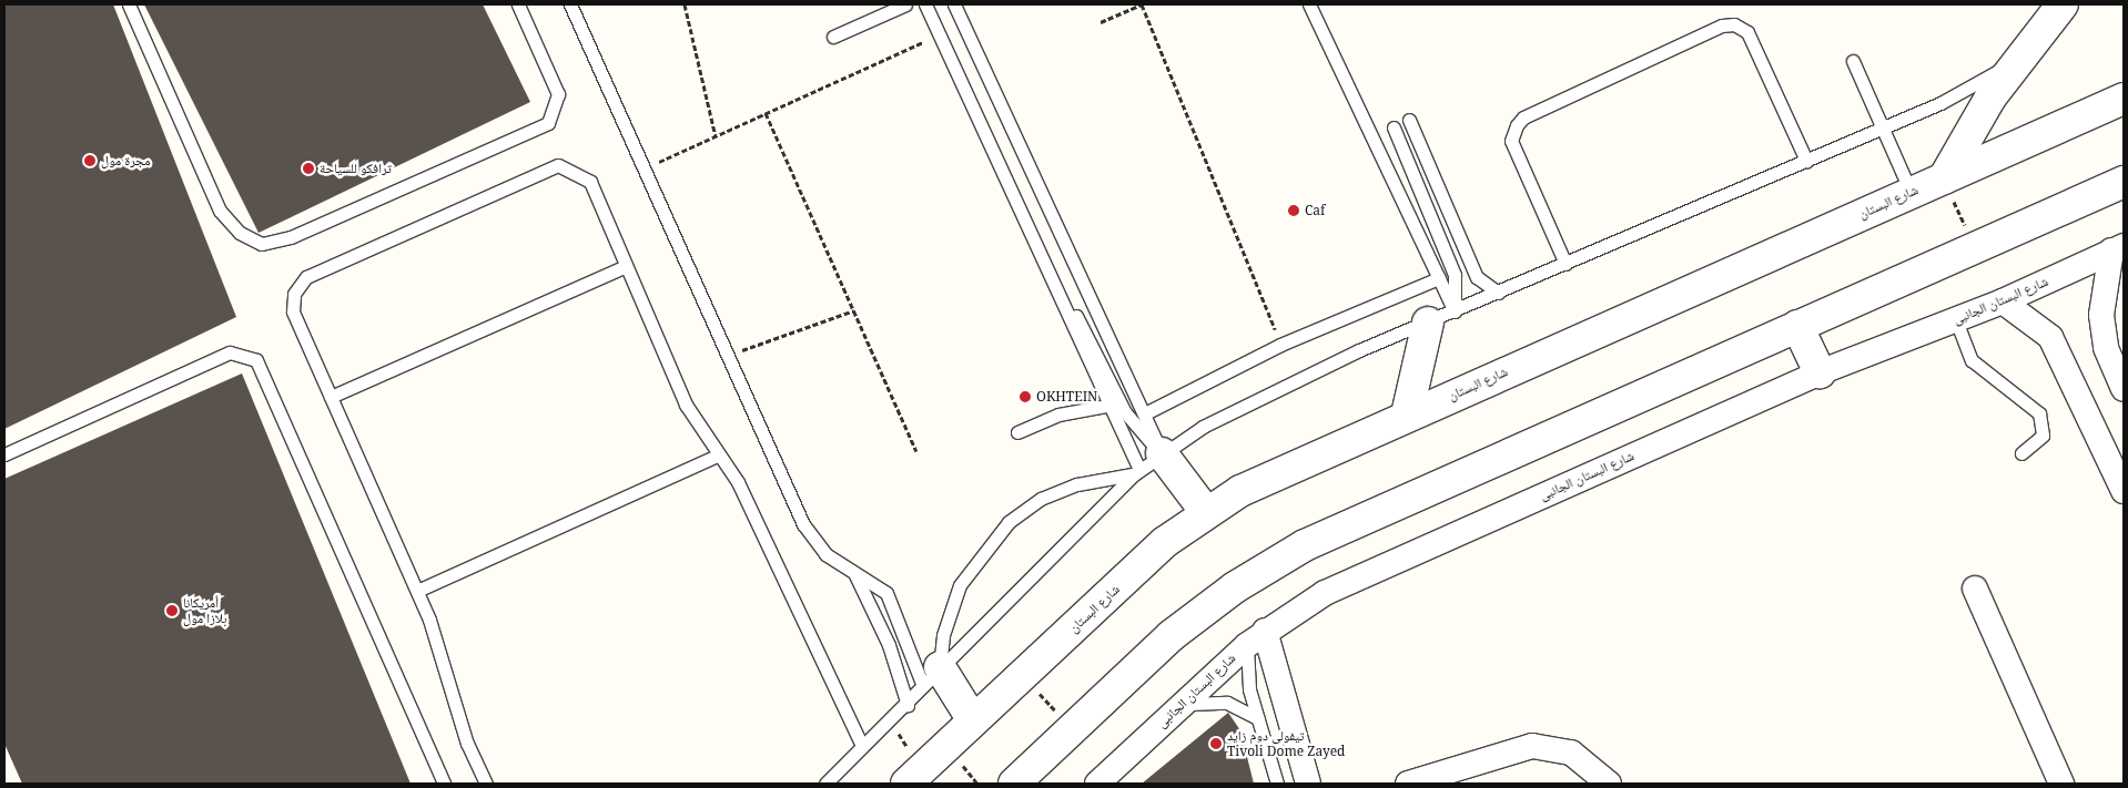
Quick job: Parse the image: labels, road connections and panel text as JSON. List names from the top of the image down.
{
  "streets": {
    "street": ["شارع البستان", "شارع البستان الجانبى"]
  },
  "places": [
    "مجرة مول",
    "ترافكو للسياحة",
    "Caf",
    "OKHTEIN",
    "أمريكانا بلازا مول",
    "تيفولى دوم زايد Tivoli Dome Zayed"
  ]
}
